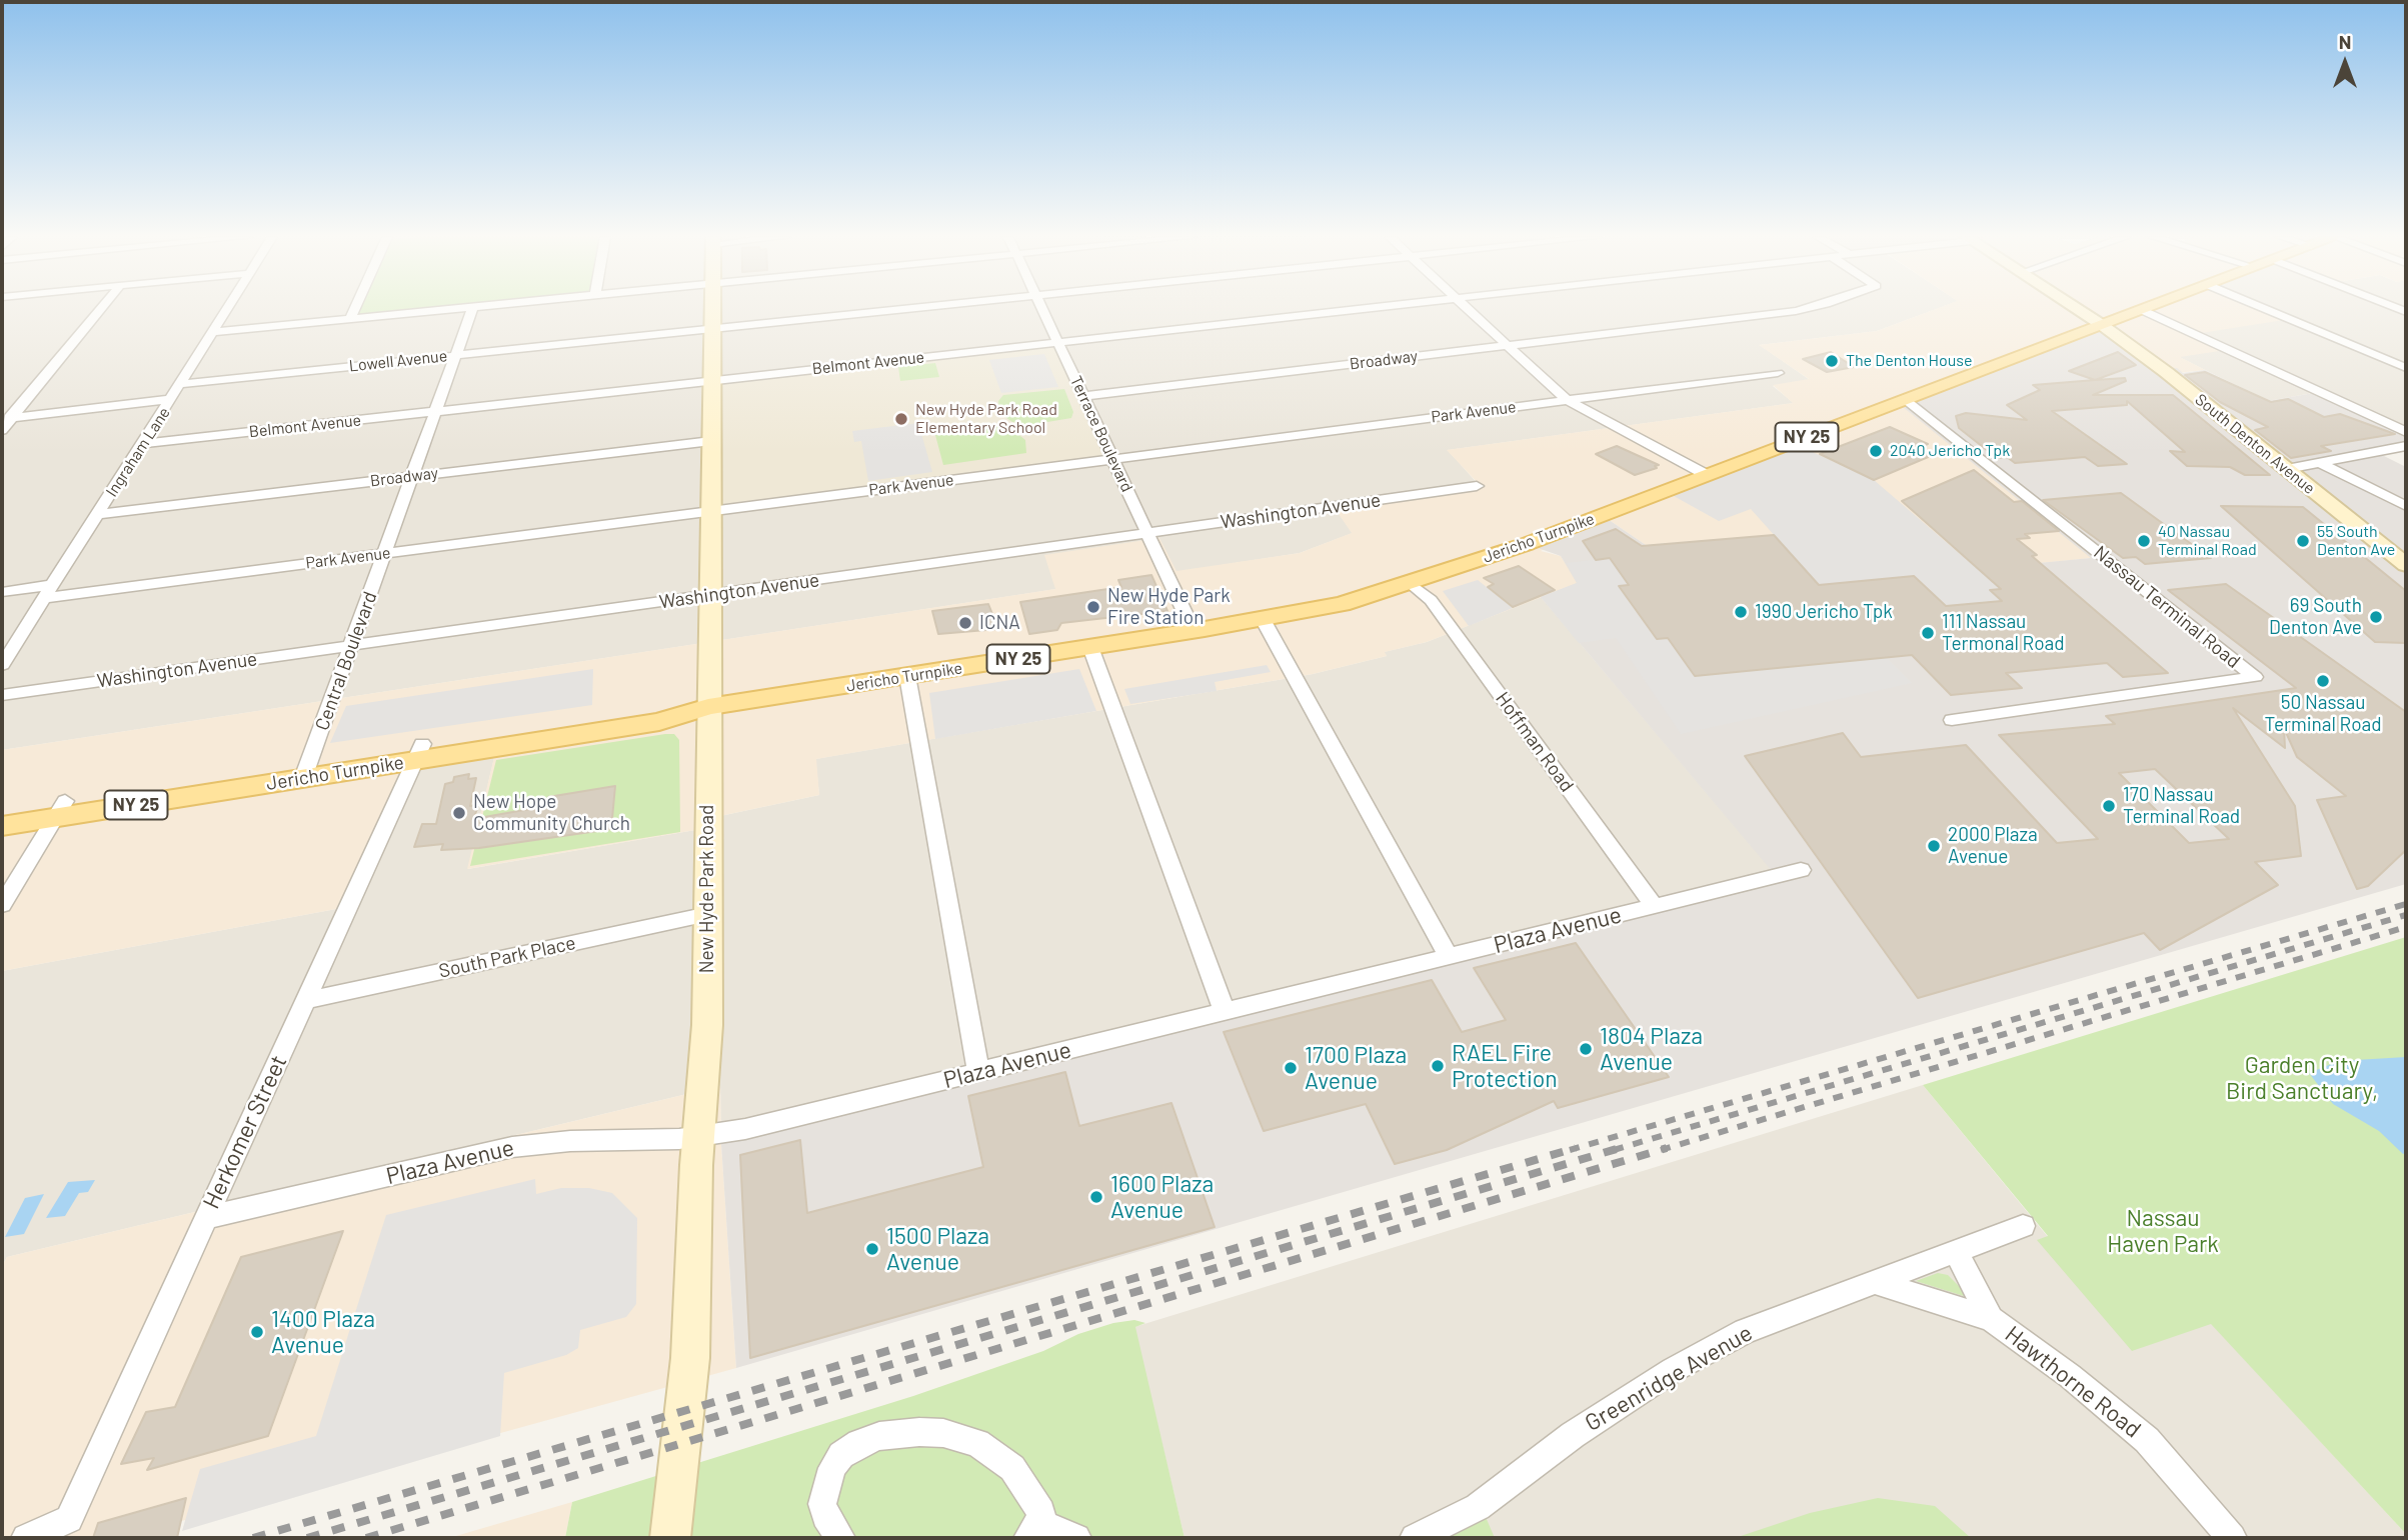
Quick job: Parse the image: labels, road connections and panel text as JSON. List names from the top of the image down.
{
  "streets": {
    "main road": [
      "NY 25",
      "South Denton Avenue",
      "Jericho Turnpike",
      "New Hyde Park Road"
    ],
    "street": [
      "Broadway",
      "Lowell Avenue",
      "Belmont Avenue",
      "Park Avenue",
      "Terrace Boulevard",
      "Ingraham Lane",
      "Washington Avenue",
      "Nassau Terminal Road",
      "Central Boulevard",
      "Hoffman Road",
      "Plaza Avenue",
      "South Park Place",
      "Herkomer Street",
      "Greenridge Avenue",
      "Hawthorne Road"
    ]
  },
  "crossings": [
    ["Broadway", "Terrace Boulevard"],
    ["Broadway", "Ingraham Lane"],
    ["Broadway", "Central Boulevard"],
    ["Broadway", "New Hyde Park Road"],
    ["Lowell Avenue", "Ingraham Lane"],
    ["Lowell Avenue", "Central Boulevard"],
    ["Lowell Avenue", "New Hyde Park Road"],
    ["Belmont Avenue", "Terrace Boulevard"],
    ["Belmont Avenue", "Ingraham Lane"],
    ["Belmont Avenue", "Central Boulevard"],
    ["Belmont Avenue", "New Hyde Park Road"],
    ["Park Avenue", "Terrace Boulevard"],
    ["Park Avenue", "Ingraham Lane"],
    ["Park Avenue", "Central Boulevard"],
    ["Park Avenue", "New Hyde Park Road"],
    ["Terrace Boulevard", "Washington Avenue"],
    ["Terrace Boulevard", "Jericho Turnpike"],
    ["South Denton Avenue", "Jericho Turnpike"],
    ["Washington Avenue", "Central Boulevard"],
    ["Washington Avenue", "New Hyde Park Road"],
    ["Jericho Turnpike", "Nassau Terminal Road"],
    ["Jericho Turnpike", "Central Boulevard"],
    ["Jericho Turnpike", "Hoffman Road"],
    ["Jericho Turnpike", "New Hyde Park Road"],
    ["Jericho Turnpike", "Herkomer Street"],
    ["Hoffman Road", "Plaza Avenue"],
    ["New Hyde Park Road", "Plaza Avenue"],
    ["New Hyde Park Road", "South Park Place"],
    ["Plaza Avenue", "Herkomer Street"],
    ["South Park Place", "Herkomer Street"],
    ["Greenridge Avenue", "Hawthorne Road"]
  ],
  "parks": ["Garden City Bird Sanctuary,", "Nassau Haven Park"],
  "places": [
    "The Denton House",
    "New Hyde Park Road Elementary School",
    "2040 Jericho Tpk",
    "40 Nassau Terminal Road",
    "55 South Denton Ave",
    "New Hyde Park Fire Station",
    "1990 Jericho Tpk",
    "69 South Denton Ave",
    "ICNA",
    "111 Nassau Termonal Road",
    "50 Nassau Terminal Road",
    "170 Nassau Terminal Road",
    "New Hope Community Church",
    "2000 Plaza Avenue",
    "1804 Plaza Avenue",
    "RAEL Fire Protection",
    "1700 Plaza Avenue",
    "1600 Plaza Avenue",
    "1500 Plaza Avenue",
    "1400 Plaza Avenue"
  ],
  "north": "top"
}
